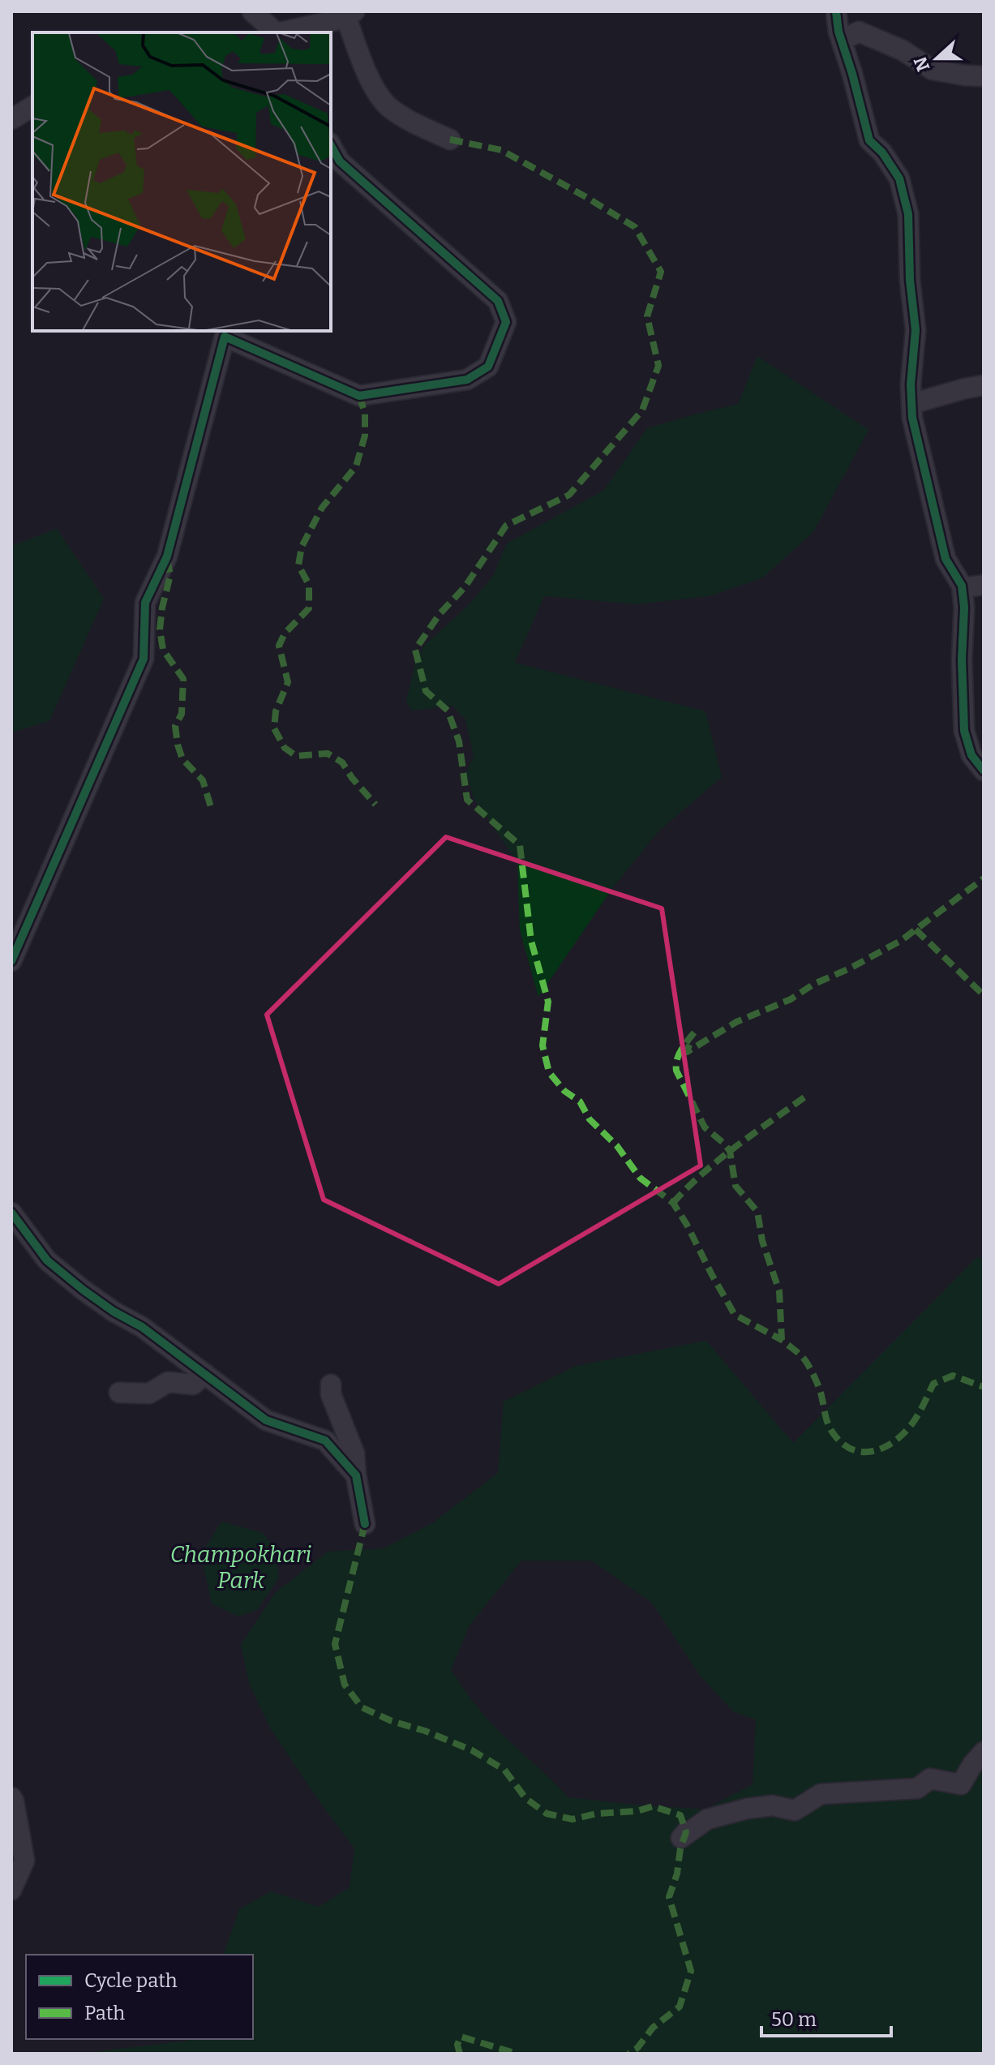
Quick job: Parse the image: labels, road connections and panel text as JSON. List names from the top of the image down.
{
  "parks": ["Champokhari Park"],
  "legend": ["Cycle path", "Path"],
  "scale_bar": "50 m",
  "north": "left"
}
